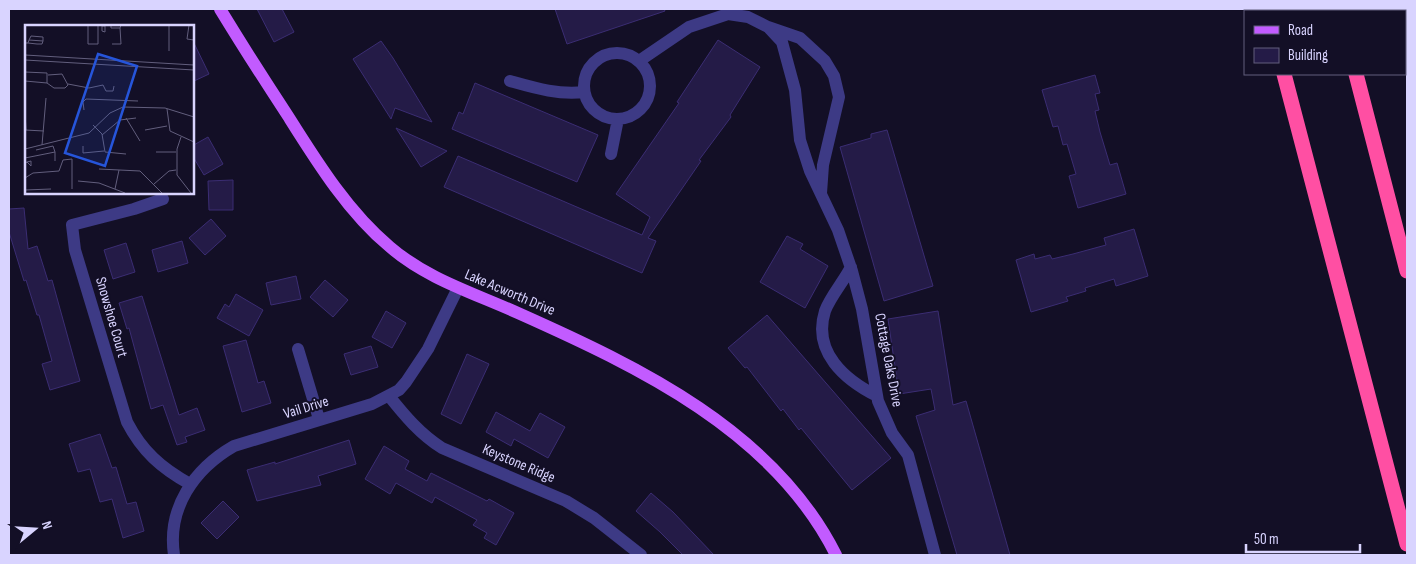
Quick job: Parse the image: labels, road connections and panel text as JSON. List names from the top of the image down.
{
  "streets": {
    "main road": ["Lake Acworth Drive"],
    "street": [
      "Snowshoe Court",
      "Cottage Oaks Drive",
      "Vail Drive",
      "Keystone Ridge"
    ]
  },
  "crossings": [
    ["Lake Acworth Drive", "Vail Drive"],
    ["Snowshoe Court", "Vail Drive"],
    ["Vail Drive", "Keystone Ridge"]
  ],
  "legend": ["Road", "Building"],
  "scale_bar": "50 m",
  "north": "right"
}
